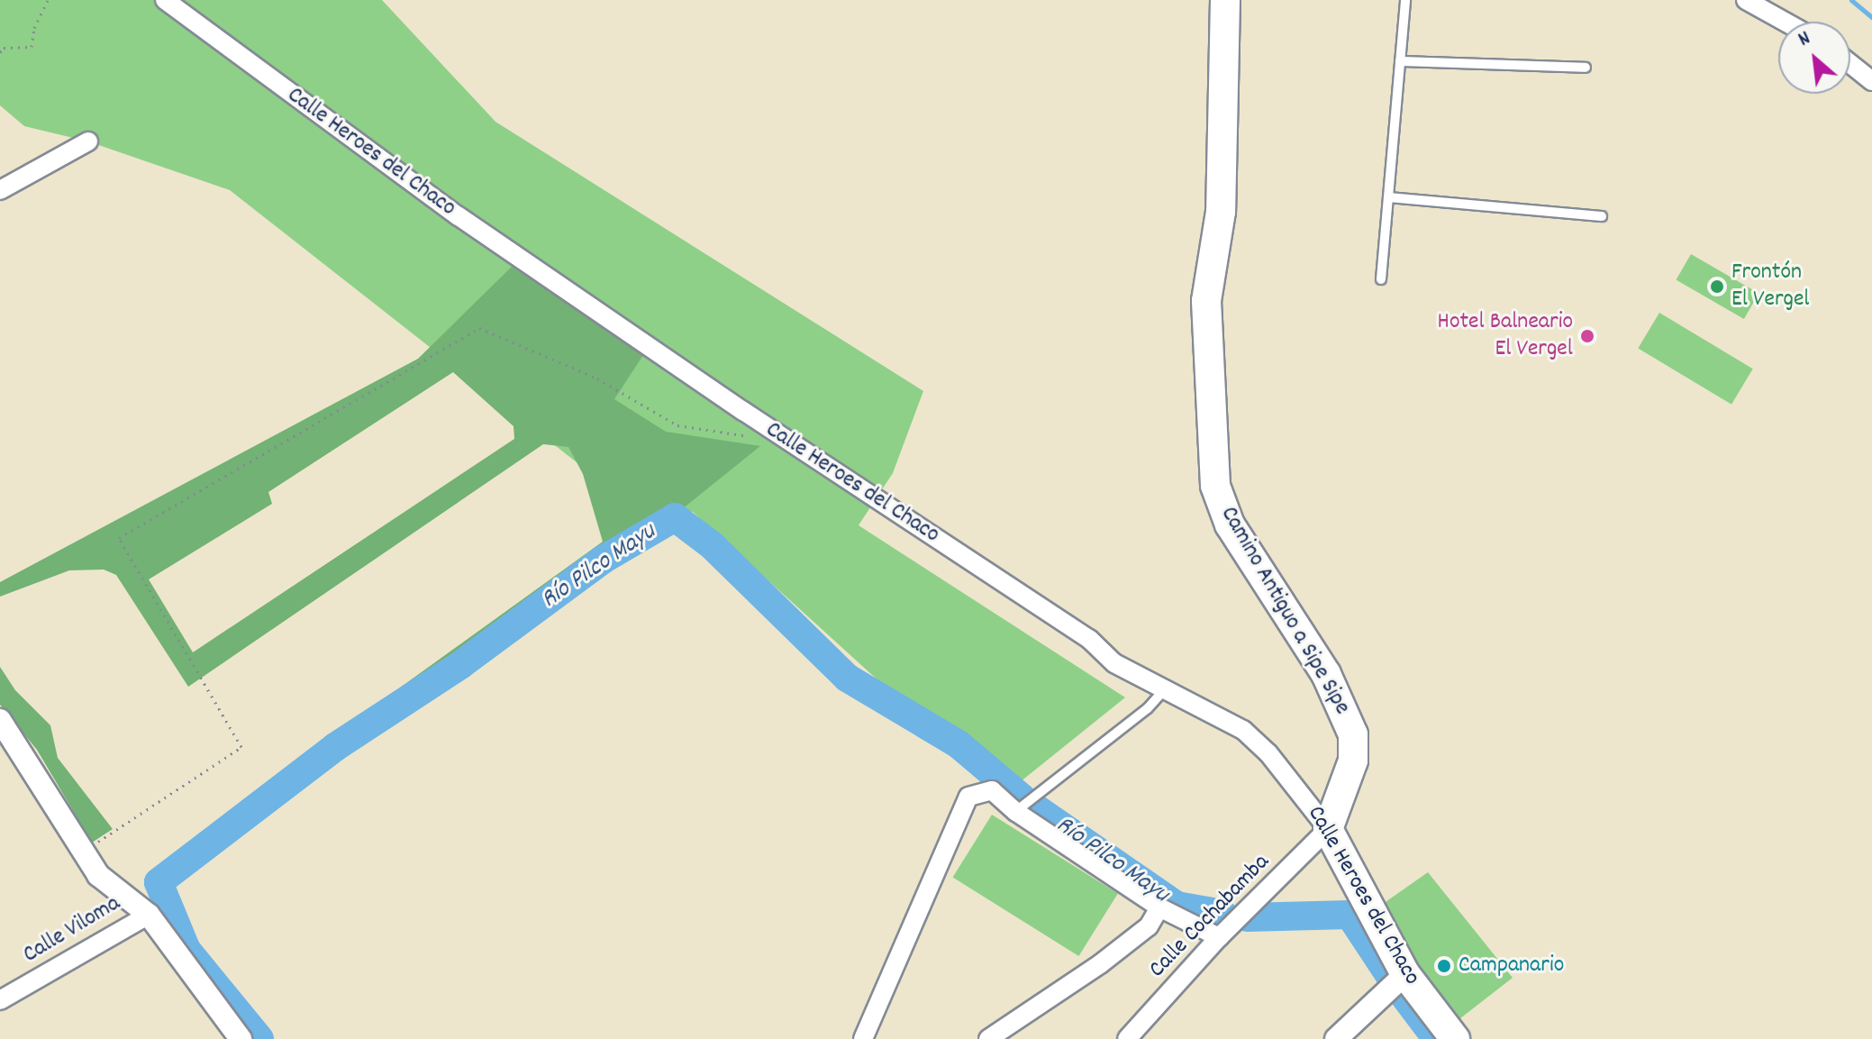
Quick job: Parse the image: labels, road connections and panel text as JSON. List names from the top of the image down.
{
  "streets": {
    "main road": ["Calle Heroes del Chaco", "Camino Antiguo a Sipe Sipe"],
    "street": ["Calle Cochabamba", "Calle Viloma"]
  },
  "crossings": [
    ["Calle Heroes del Chaco", "Camino Antiguo a Sipe Sipe"],
    ["Calle Heroes del Chaco", "Calle Cochabamba"],
    ["Camino Antiguo a Sipe Sipe", "Calle Cochabamba"]
  ],
  "water": ["Río Pilco Mayu"],
  "places": ["Frontón El Vergel", "Hotel Balneario El Vergel", "Campanario"],
  "north": "top left"
}
